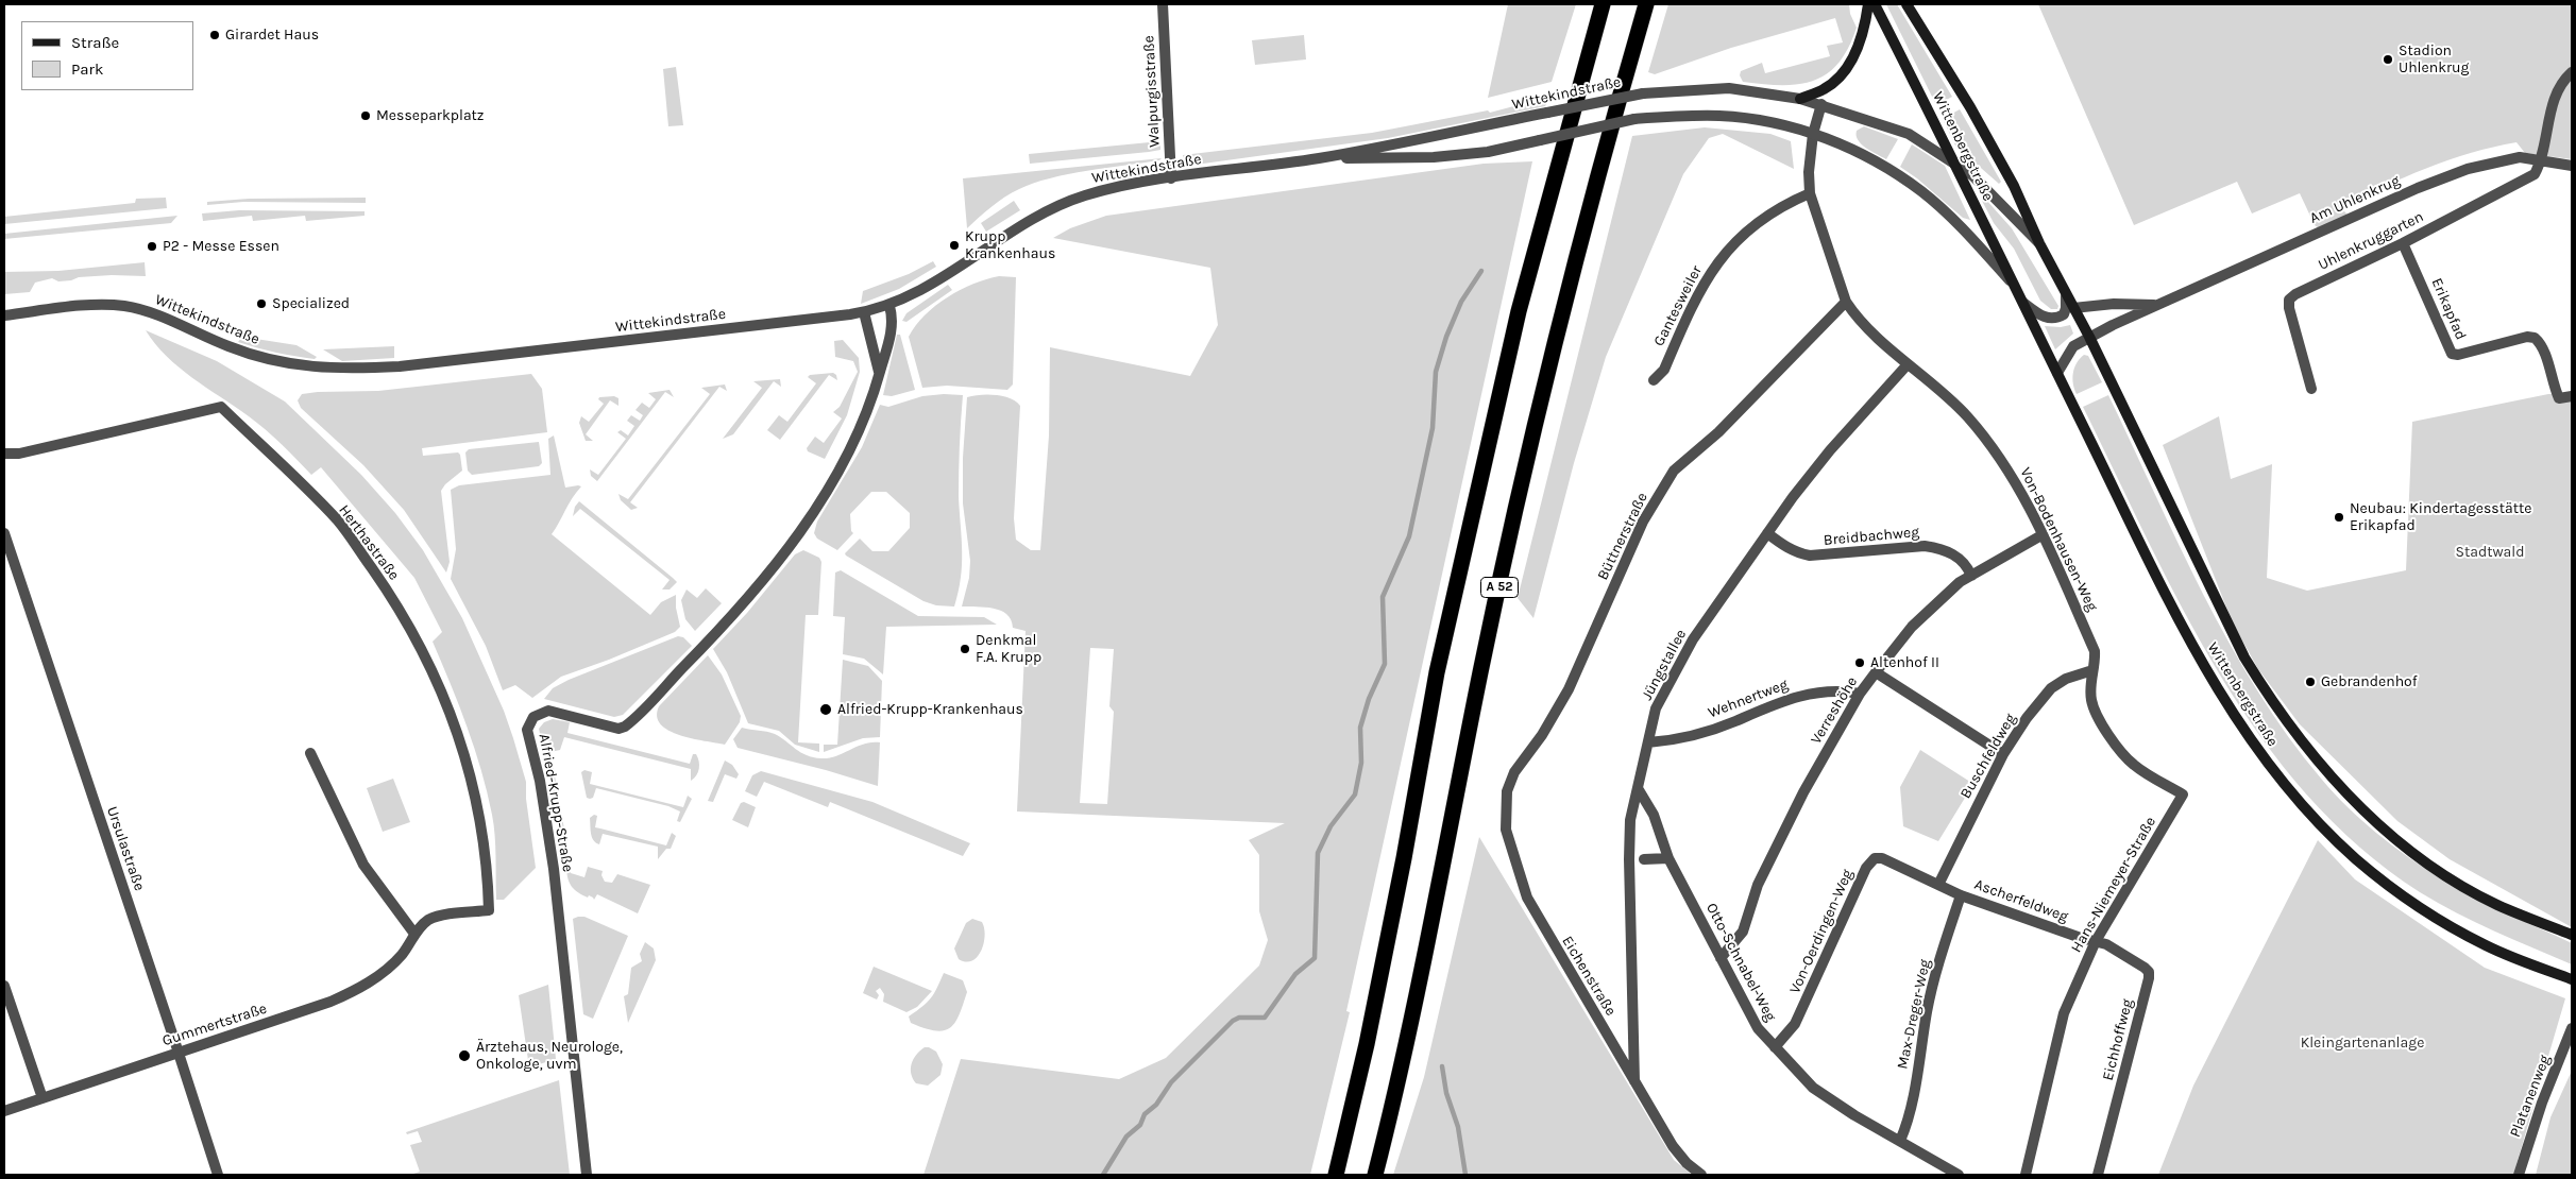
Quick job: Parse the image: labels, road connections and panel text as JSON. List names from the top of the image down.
{
  "streets": {
    "highway": ["A 52"],
    "main road": ["Wittenbergstraße"],
    "street": [
      "Walpurgisstraße",
      "Wittekindstraße",
      "Am Uhlenkrug",
      "Uhlenkruggarten",
      "Gantesweiler",
      "Erikapfad",
      "Büttnerstraße",
      "Breidbachweg",
      "Von-Bodenhausen-Weg",
      "Herthastraße",
      "Jüngstallee",
      "Wehnertweg",
      "Verreshöhe",
      "Buschfeldweg",
      "Alfried-Krupp-Straße",
      "Ursulastraße",
      "Hans-Niemeyer-Straße",
      "Ascherfeldweg",
      "Von-Oerdingen-Weg",
      "Otto-Schnabel-Weg",
      "Eichenstraße",
      "Max-Dreger-Weg",
      "Gummertstraße",
      "Eichhoffweg",
      "Platanenweg"
    ]
  },
  "crossings": [
    ["Walpurgisstraße", "Wittekindstraße"],
    ["Wittekindstraße", "Wittenbergstraße"],
    ["Wittekindstraße", "Von-Bodenhausen-Weg"],
    ["Wittekindstraße", "Alfried-Krupp-Straße"],
    ["Wittenbergstraße", "Am Uhlenkrug"],
    ["Am Uhlenkrug", "Uhlenkruggarten"],
    ["Uhlenkruggarten", "Erikapfad"],
    ["Gantesweiler", "Von-Bodenhausen-Weg"],
    ["Büttnerstraße", "Von-Bodenhausen-Weg"],
    ["Büttnerstraße", "Eichenstraße"],
    ["Breidbachweg", "Jüngstallee"],
    ["Breidbachweg", "Verreshöhe"],
    ["Von-Bodenhausen-Weg", "Jüngstallee"],
    ["Von-Bodenhausen-Weg", "Verreshöhe"],
    ["Von-Bodenhausen-Weg", "Buschfeldweg"],
    ["Von-Bodenhausen-Weg", "Hans-Niemeyer-Straße"],
    ["Herthastraße", "Gummertstraße"],
    ["Jüngstallee", "Wehnertweg"],
    ["Jüngstallee", "Otto-Schnabel-Weg"],
    ["Jüngstallee", "Eichenstraße"],
    ["Wehnertweg", "Verreshöhe"],
    ["Verreshöhe", "Otto-Schnabel-Weg"],
    ["Buschfeldweg", "Ascherfeldweg"],
    ["Buschfeldweg", "Von-Oerdingen-Weg"],
    ["Ursulastraße", "Gummertstraße"],
    ["Hans-Niemeyer-Straße", "Ascherfeldweg"],
    ["Hans-Niemeyer-Straße", "Eichhoffweg"],
    ["Ascherfeldweg", "Von-Oerdingen-Weg"],
    ["Ascherfeldweg", "Max-Dreger-Weg"],
    ["Ascherfeldweg", "Eichhoffweg"],
    ["Von-Oerdingen-Weg", "Otto-Schnabel-Weg"],
    ["Otto-Schnabel-Weg", "Max-Dreger-Weg"]
  ],
  "parks": ["Stadtwald", "Kleingartenanlage"],
  "places": [
    "Girardet Haus",
    "Stadion Uhlenkrug",
    "Messeparkplatz",
    "Krupp Krankenhaus",
    "P2 - Messe Essen",
    "Specialized",
    "Neubau: Kindertagesstätte Erikapfad",
    "Denkmal F.A. Krupp",
    "Altenhof II",
    "Gebrandenhof",
    "Alfried-Krupp-Krankenhaus",
    "Ärztehaus, Neurologe, Onkologe, uvm"
  ],
  "legend": ["Straße", "Park"]
}
